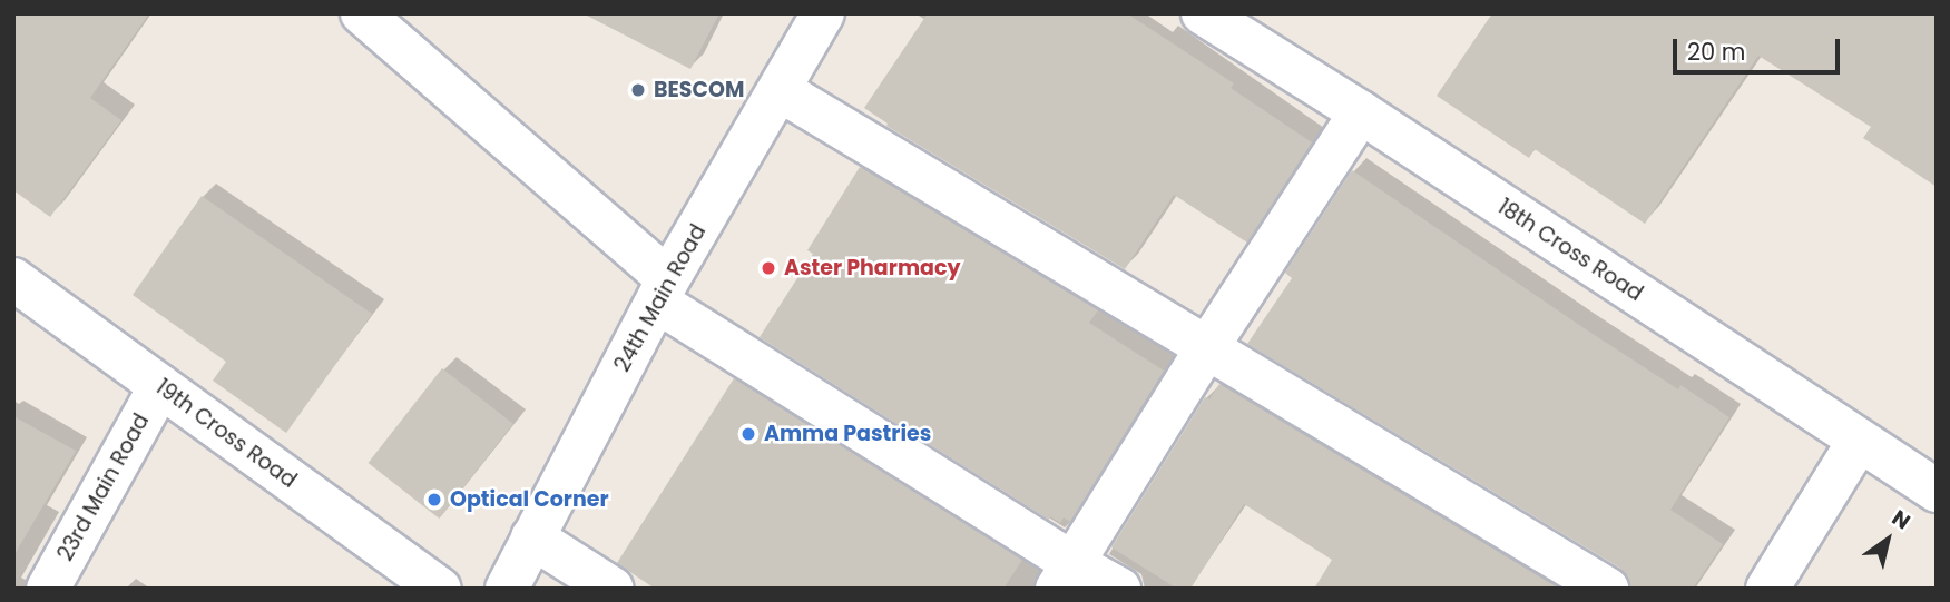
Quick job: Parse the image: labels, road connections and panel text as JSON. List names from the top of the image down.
{
  "streets": {
    "street": [
      "18th Cross Road",
      "24th Main Road",
      "19th Cross Road",
      "23rd Main Road"
    ]
  },
  "crossings": [
    ["19th Cross Road", "23rd Main Road"]
  ],
  "places": [
    "BESCOM",
    "Aster Pharmacy",
    "Amma Pastries",
    "Optical Corner"
  ],
  "scale_bar": "20 m",
  "north": "top right"
}
